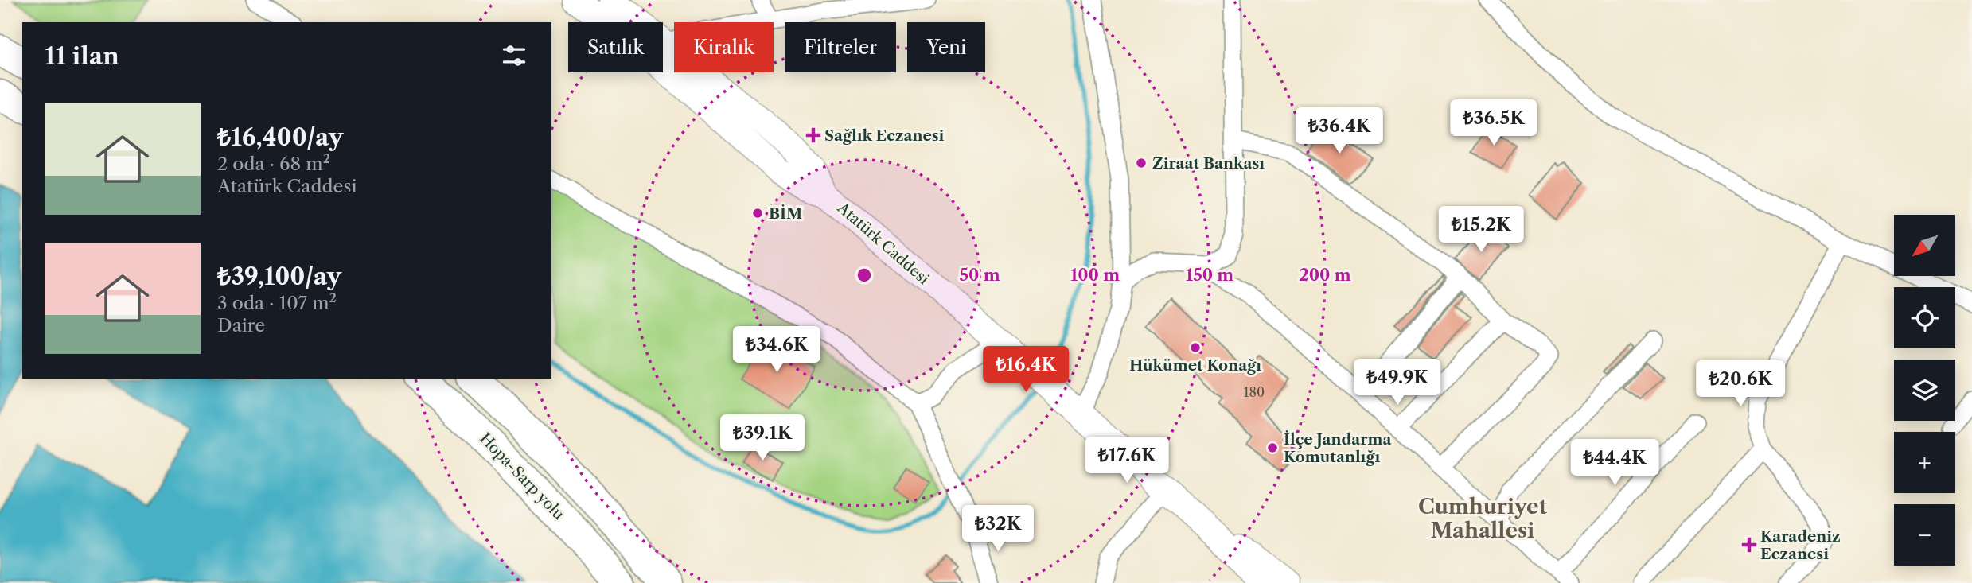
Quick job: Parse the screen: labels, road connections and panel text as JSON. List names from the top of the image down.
{
  "streets": {
    "highway": ["Hopa-Sarp yolu"],
    "main road": ["Atatürk Caddesi"]
  },
  "districts": ["Cumhuriyet Mahallesi"],
  "places": {
    "health": ["Sağlık Eczanesi", "Karadeniz Eczanesi"],
    "other": [
      "Ziraat Bankası",
      "BİM",
      "Hükümet Konağı",
      "İlçe Jandarma Komutanlığı"
    ]
  },
  "house_numbers": ["180"],
  "north": "bottom left",
  "page": {
    "chip": [
      "Satılık",
      "Kiralık",
      "Filtreler",
      "Yeni"
    ],
    "heading": "11 ilan",
    "list": [
      {
        "name": "₺16,400/ay",
        "note": "2 oda · 68 m² · Atatürk Caddesi"
      },
      {
        "name": "₺39,100/ay",
        "note": "3 oda · 107 m² · Daire"
      }
    ],
    "price": [
      "₺36.5K",
      "₺36.4K",
      "₺15.2K",
      "₺34.6K",
      "₺16.4K",
      "₺49.9K",
      "₺20.6K",
      "₺39.1K",
      "₺17.6K",
      "₺44.4K",
      "₺32K"
    ],
    "map_buttons": ["+", "−"]
  },
  "rings": [
    "50 m",
    "100 m",
    "150 m",
    "200 m"
  ]
}
